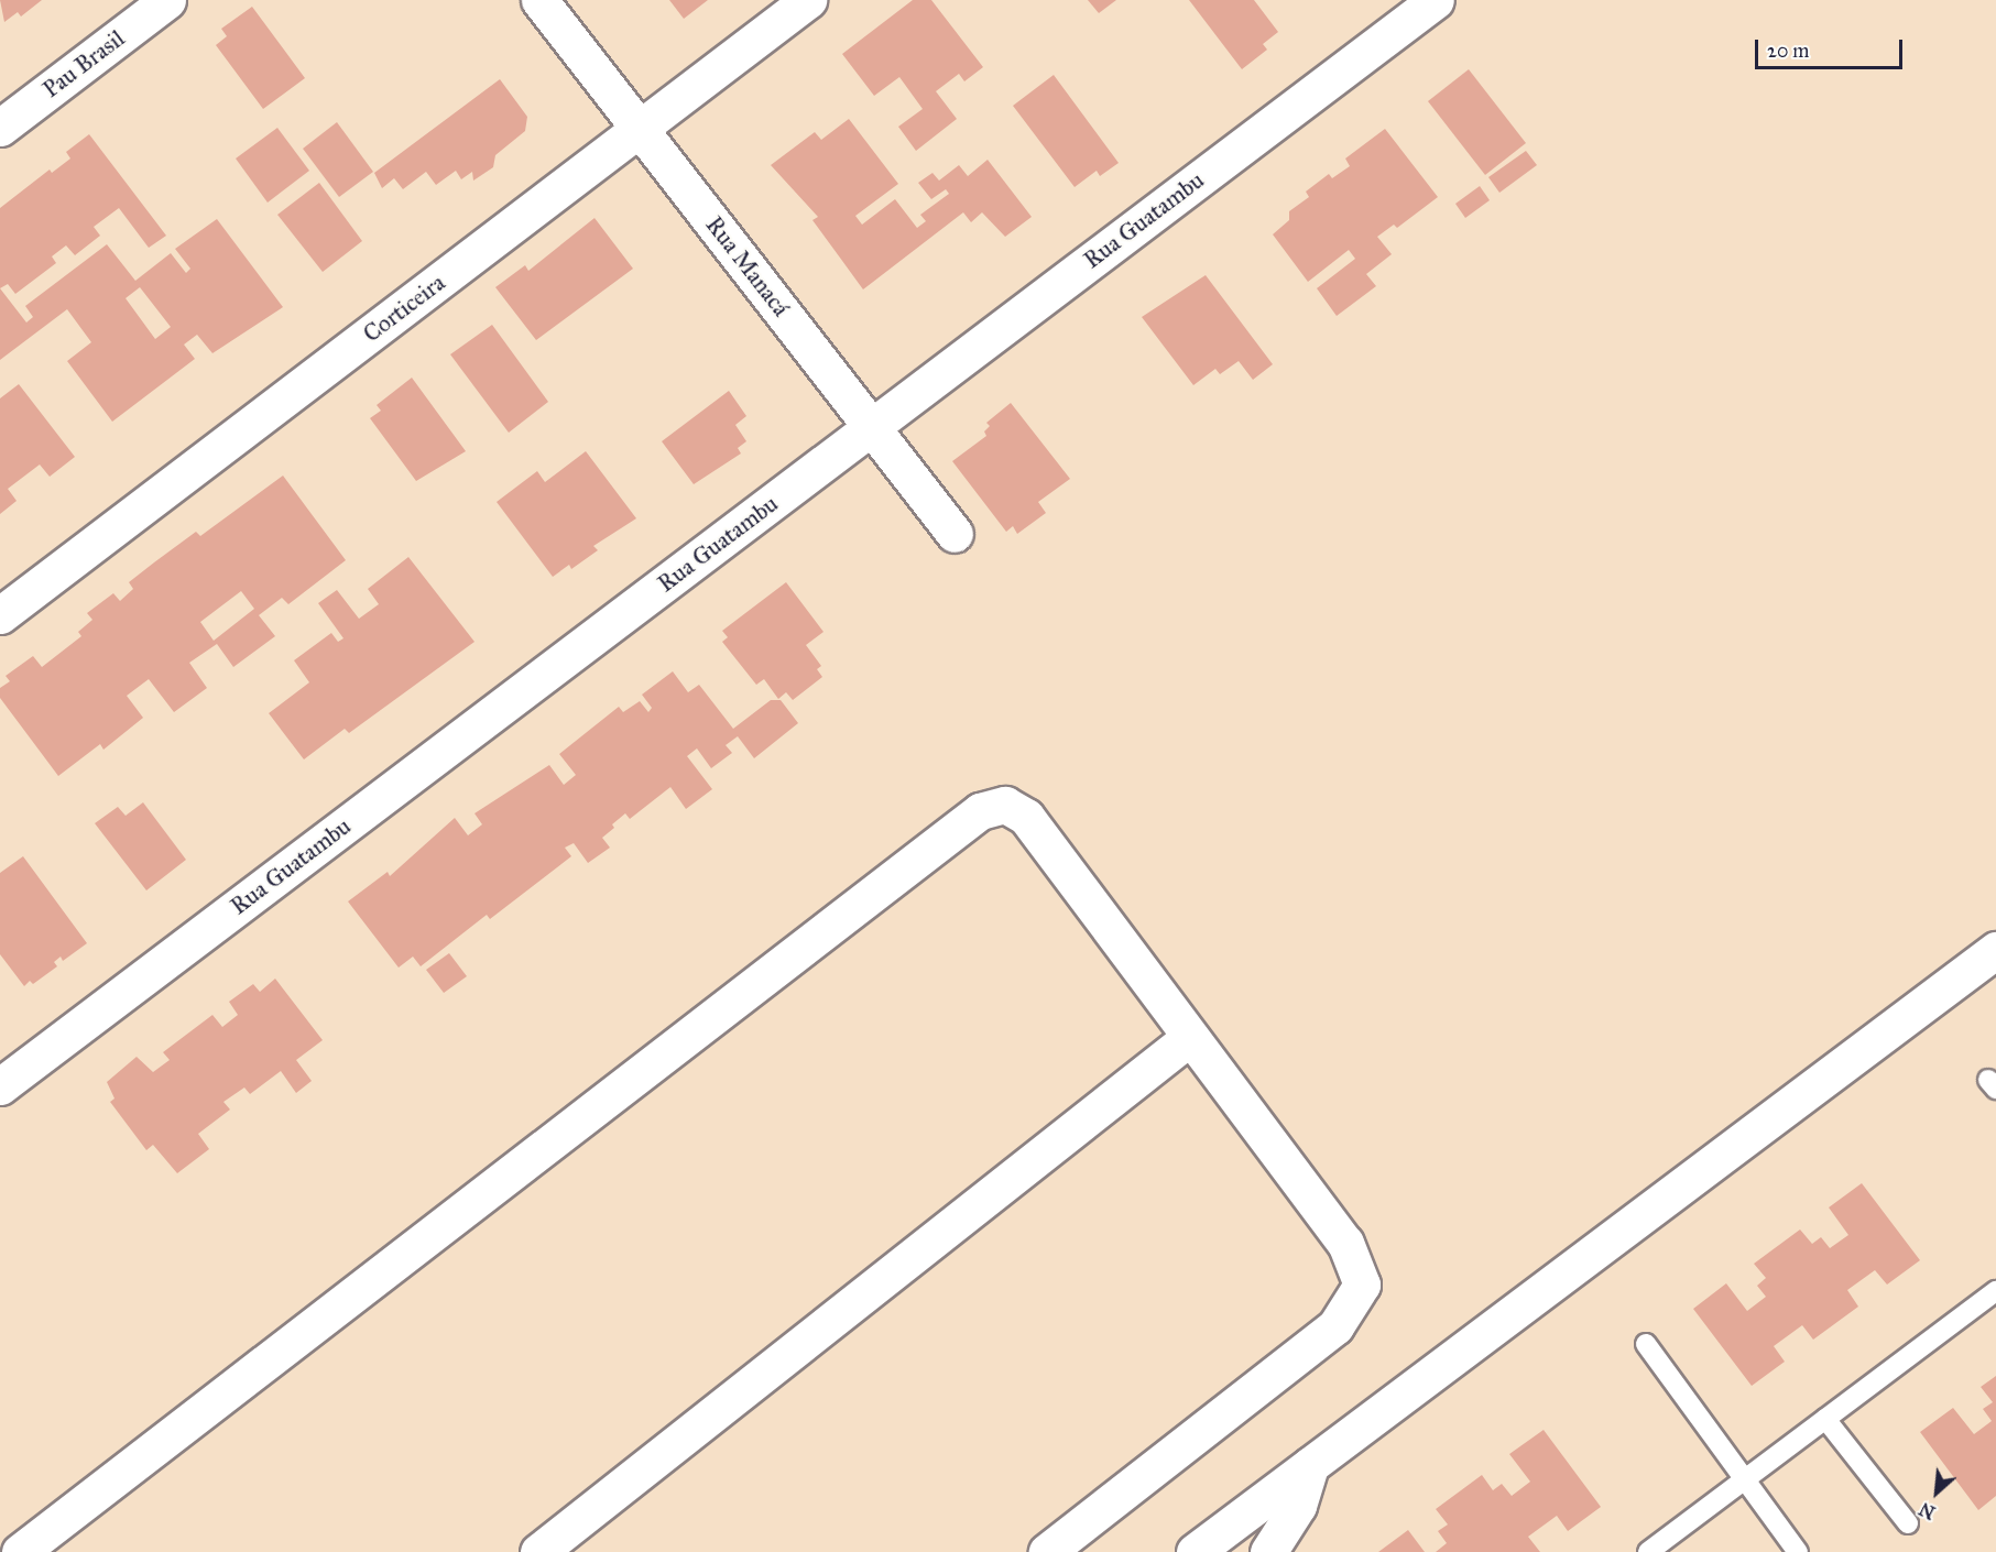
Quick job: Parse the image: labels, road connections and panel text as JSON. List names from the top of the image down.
{
  "streets": {
    "street": [
      "Pau Brasil",
      "Rua Guatambu",
      "Rua Manacá",
      "Corticeira"
    ]
  },
  "crossings": [
    ["Rua Guatambu", "Rua Manacá"],
    ["Rua Manacá", "Corticeira"]
  ],
  "scale_bar": "20 m",
  "north": "bottom left"
}
